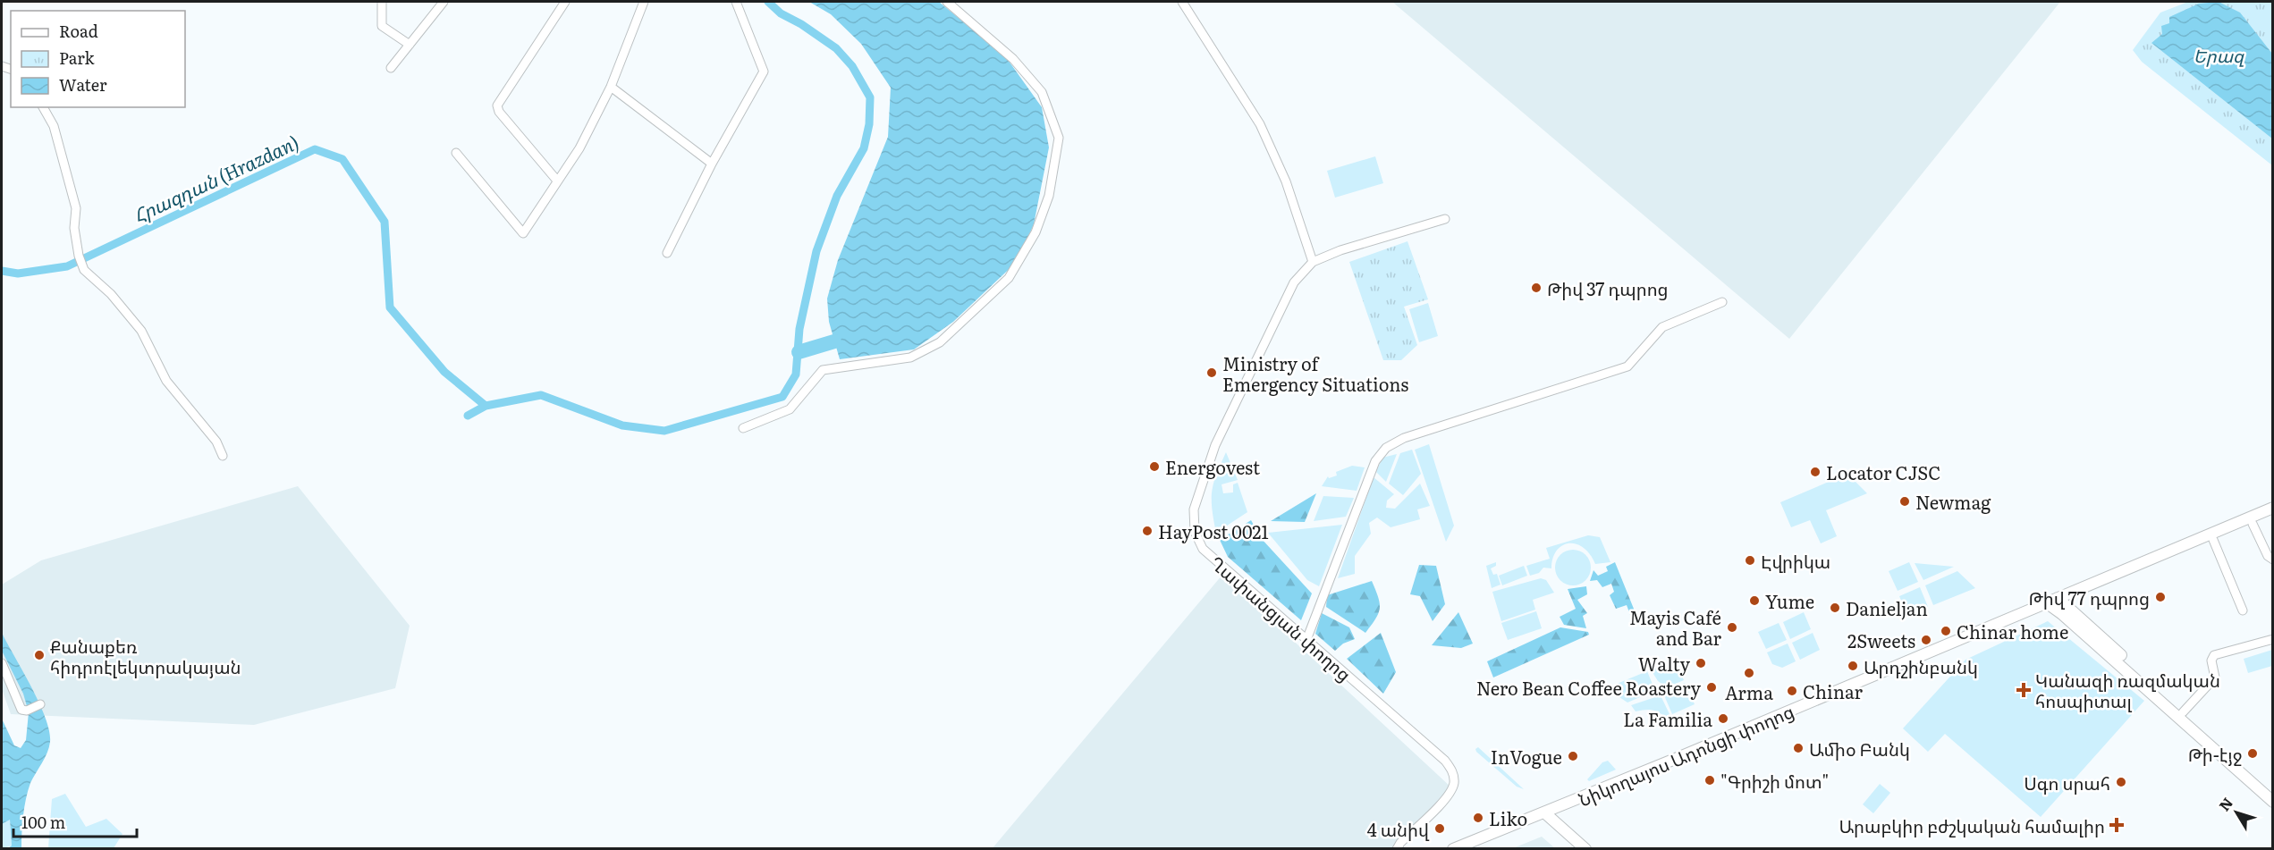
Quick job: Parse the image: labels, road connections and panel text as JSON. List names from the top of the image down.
{
  "streets": {
    "street": ["Ղափանցյան փողոց", "Նիկողայոս Ադոնցի փողոց"]
  },
  "water": ["Հրազդան (Hrazdan)"],
  "parks": ["Երազ"],
  "places": {
    "other": [
      "Թիվ 37 դպրոց",
      "Ministry of Emergency Situations",
      "Energovest",
      "Locator CJSC",
      "Newmag",
      "HayPost 0021",
      "Էվրիկա",
      "Թիվ 77 դպրոց",
      "Yume",
      "Danieljan",
      "Mayis Café and Bar",
      "Chinar home",
      "2Sweets",
      "Քանաքեռ հիդրոէլեկտրակայան",
      "Walty",
      "Արդշինբանկ",
      "Arma",
      "Nero Bean Coffee Roastery",
      "Chinar",
      "La Familia",
      "Ամիօ Բանկ",
      "Թի-էյջ",
      "InVogue",
      "\"Գրիշի մոտ\"",
      "Սգո սրահ",
      "Liko",
      "4 անիվ"
    ],
    "health": ["Կանազի ռազմական հոսպիտալ", "Արաբկիր բժշկական համալիր"]
  },
  "legend": ["Road", "Park", "Water"],
  "scale_bar": "100 m",
  "north": "top left"
}
